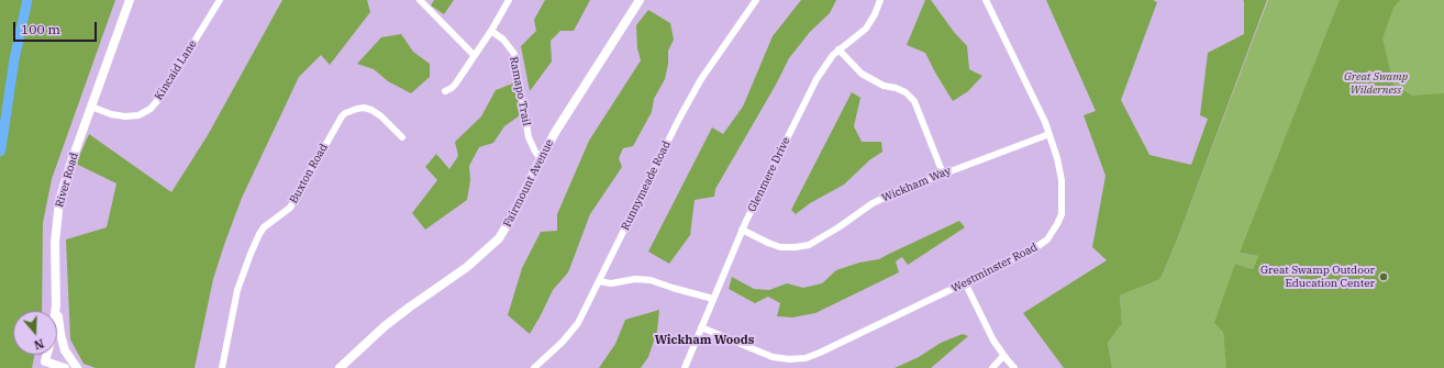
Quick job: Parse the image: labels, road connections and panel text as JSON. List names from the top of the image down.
{
  "streets": {
    "main road": ["River Road", "Fairmount Avenue"],
    "street": [
      "Kincaid Lane",
      "Ramapo Trail",
      "Buxton Road",
      "Glenmere Drive",
      "Wickham Way",
      "Runnymeade Road",
      "Westminster Road"
    ]
  },
  "crossings": [
    ["Kincaid Lane", "River Road"],
    ["Ramapo Trail", "Fairmount Avenue"],
    ["Glenmere Drive", "Wickham Way"],
    ["Glenmere Drive", "Westminster Road"],
    ["Wickham Way", "Westminster Road"]
  ],
  "districts": ["Wickham Woods"],
  "parks": ["Great Swamp Wilderness"],
  "places": ["Great Swamp Outdoor Education Center"],
  "scale_bar": "100 m",
  "north": "bottom"
}
